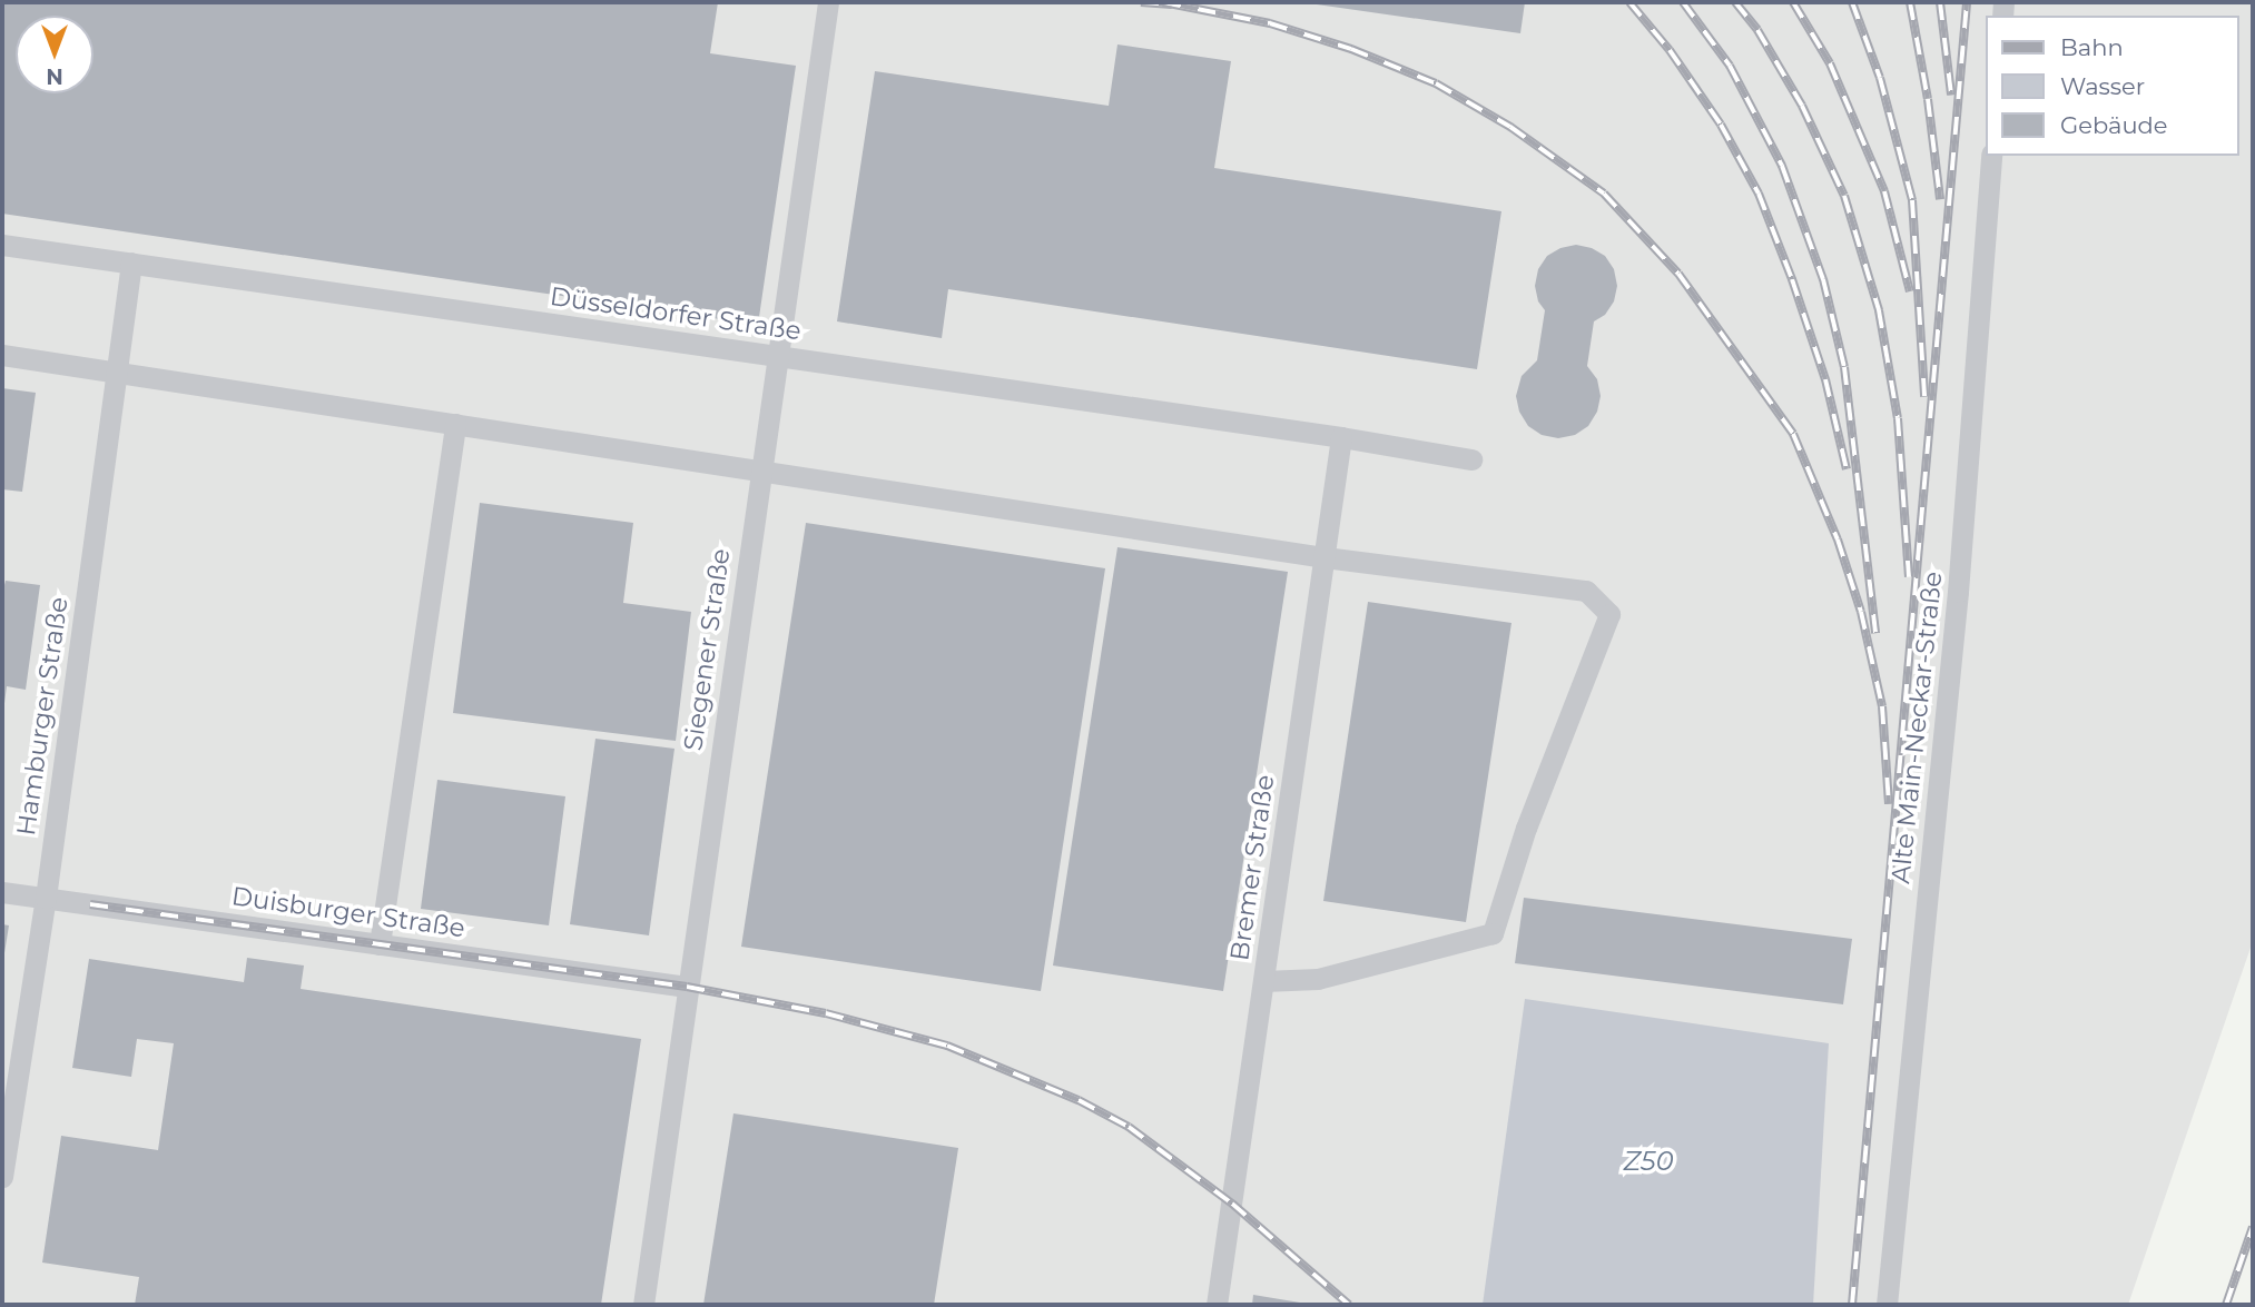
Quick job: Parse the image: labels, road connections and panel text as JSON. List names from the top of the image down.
{
  "streets": {
    "lane": [
      "Düsseldorfer Straße",
      "Siegener Straße",
      "Hamburger Straße",
      "Alte Main-Neckar-Straße",
      "Bremer Straße",
      "Duisburger Straße"
    ]
  },
  "crossings": [
    ["Düsseldorfer Straße", "Siegener Straße"],
    ["Düsseldorfer Straße", "Hamburger Straße"],
    ["Düsseldorfer Straße", "Bremer Straße"],
    ["Siegener Straße", "Duisburger Straße"],
    ["Hamburger Straße", "Duisburger Straße"]
  ],
  "water": ["Z50"],
  "legend": ["Bahn", "Wasser", "Gebäude"],
  "north": "bottom"
}
